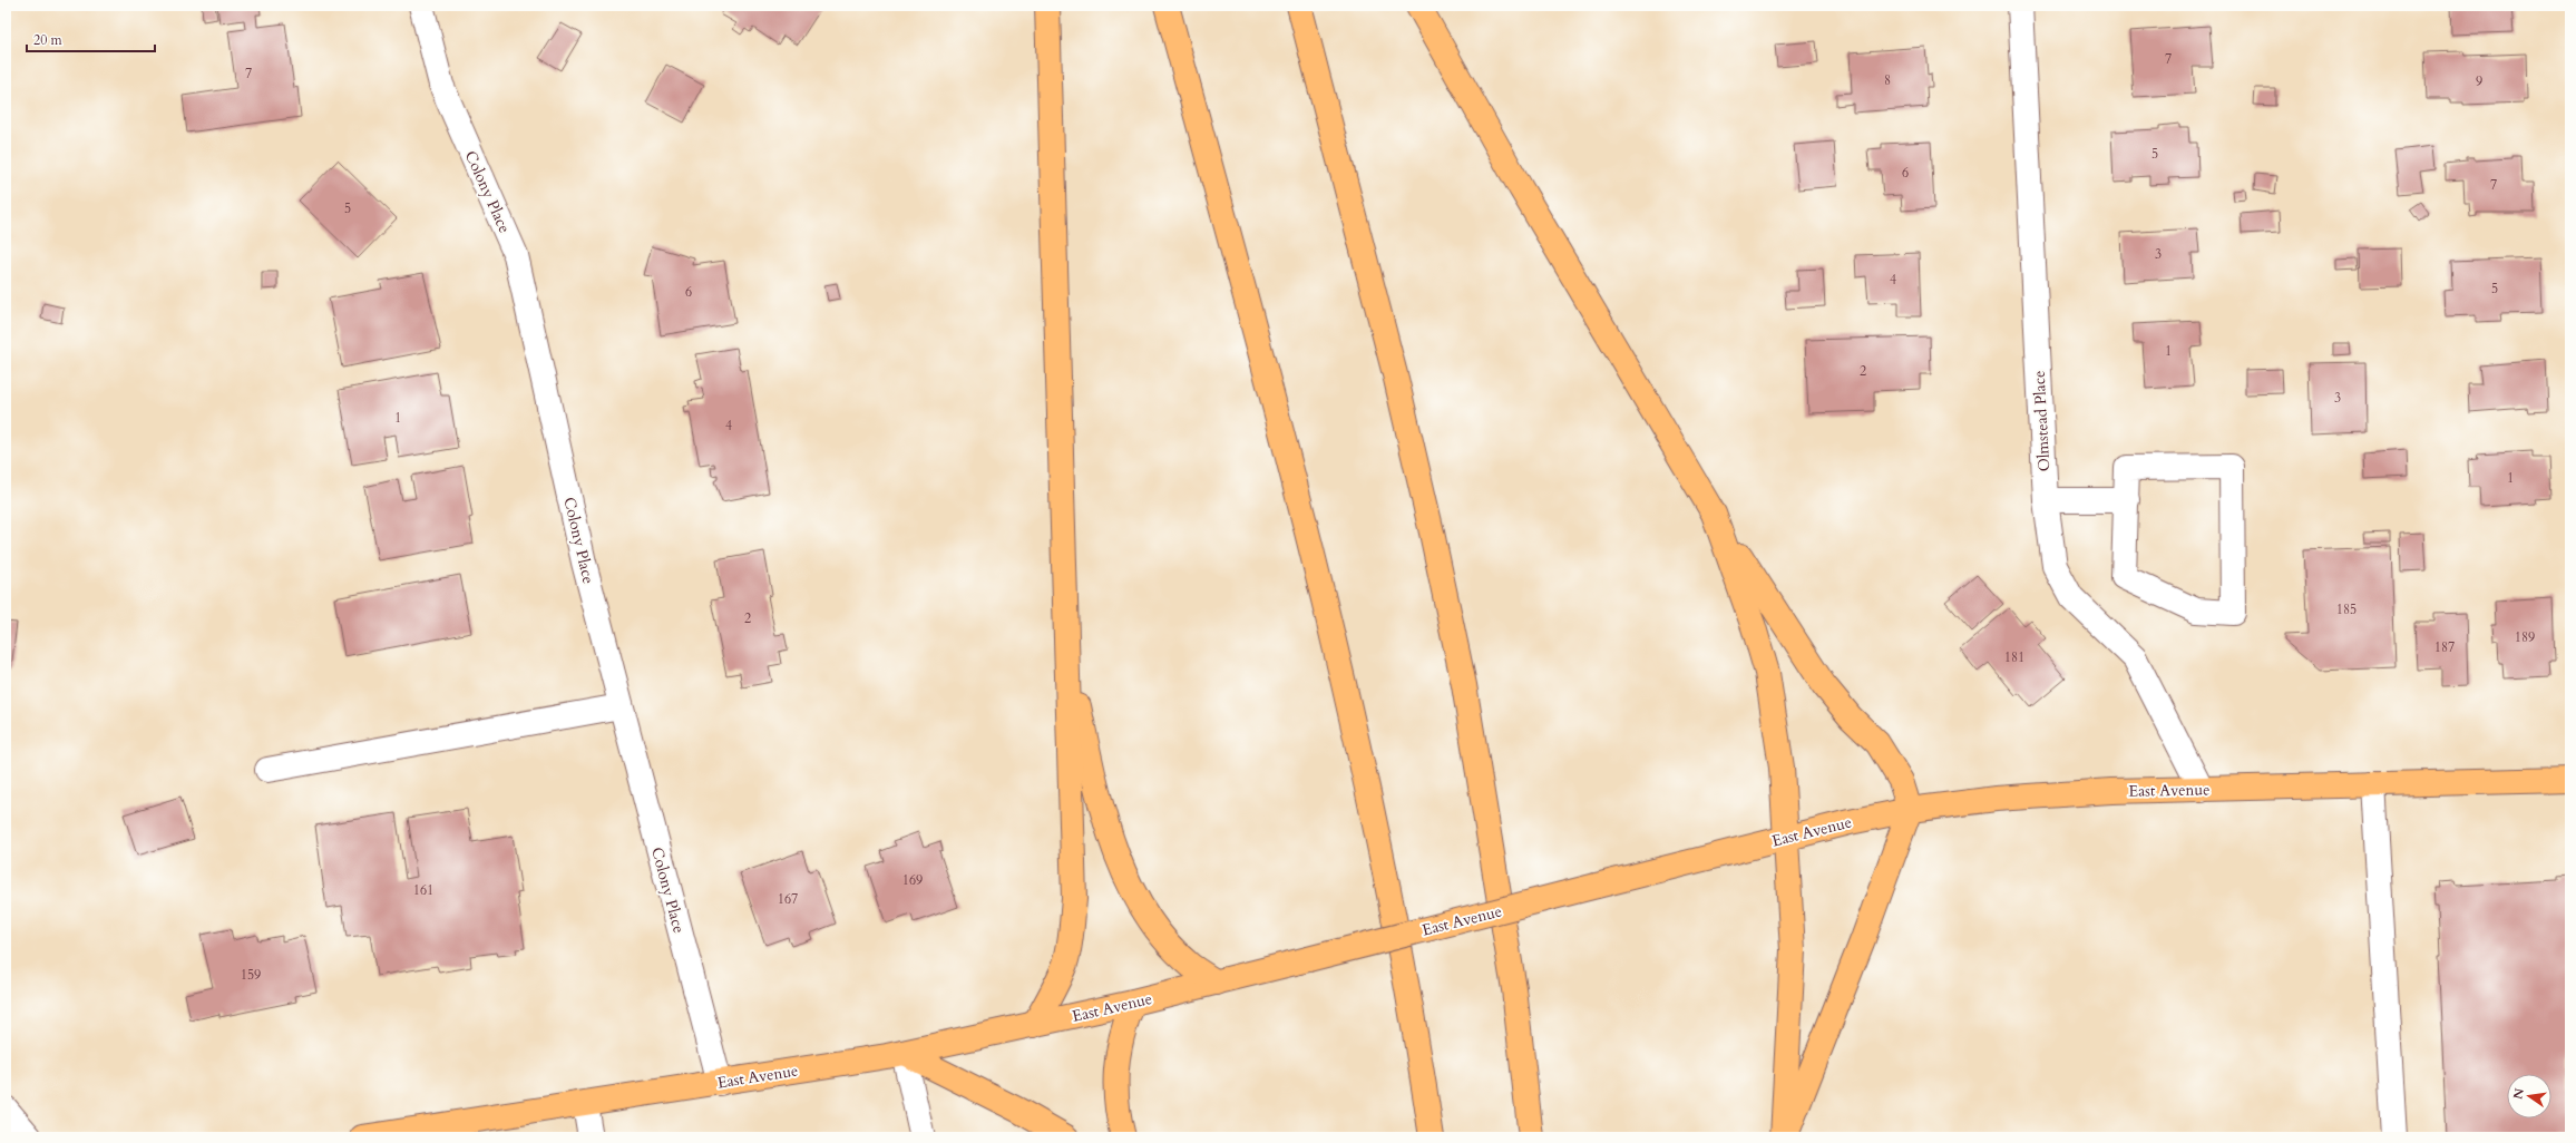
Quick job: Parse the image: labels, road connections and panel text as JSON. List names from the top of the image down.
{
  "streets": {
    "main road": ["East Avenue"],
    "street": ["Colony Place", "Olmstead Place"]
  },
  "crossings": [
    ["Colony Place", "East Avenue"],
    ["Olmstead Place", "East Avenue"]
  ],
  "house_numbers": [
    "7",
    "7",
    "8",
    "9",
    "5",
    "6",
    "7",
    "5",
    "3",
    "4",
    "5",
    "6",
    "1",
    "2",
    "3",
    "1",
    "4",
    "1",
    "185",
    "2",
    "189",
    "187",
    "181",
    "169",
    "161",
    "167",
    "159"
  ],
  "scale_bar": "20 m",
  "north": "left"
}
